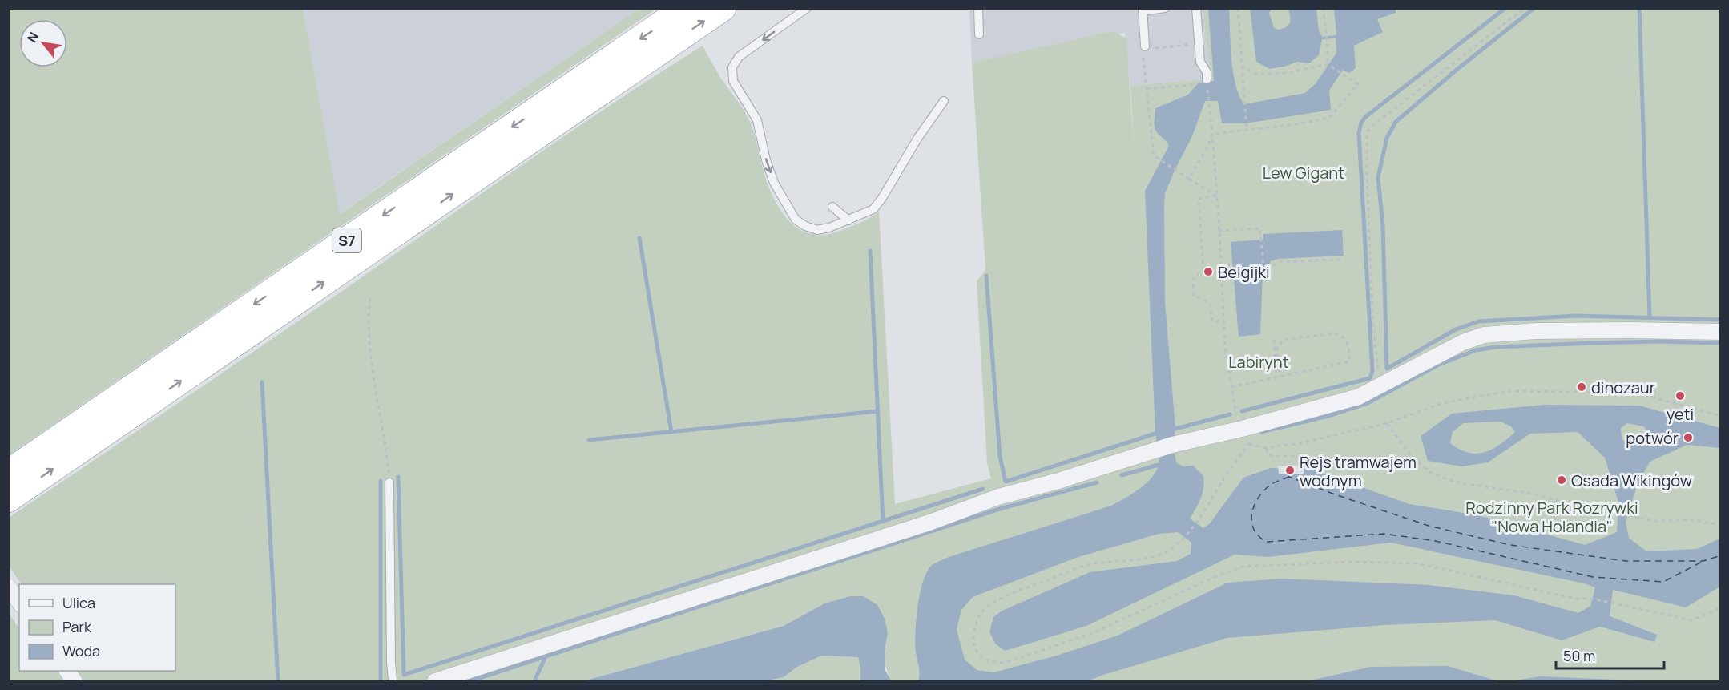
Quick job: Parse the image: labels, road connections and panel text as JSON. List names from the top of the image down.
{
  "streets": {
    "highway": ["S7"]
  },
  "parks": ["Lew Gigant", "Labirynt", "Rodzinny Park Rozrywki \"Nowa Holandia\""],
  "places": [
    "Belgijki",
    "dinozaur",
    "yeti",
    "potwór",
    "Rejs tramwajem wodnym",
    "Osada Wikingów"
  ],
  "legend": ["Ulica", "Park", "Woda"],
  "scale_bar": "50 m",
  "north": "top left"
}
